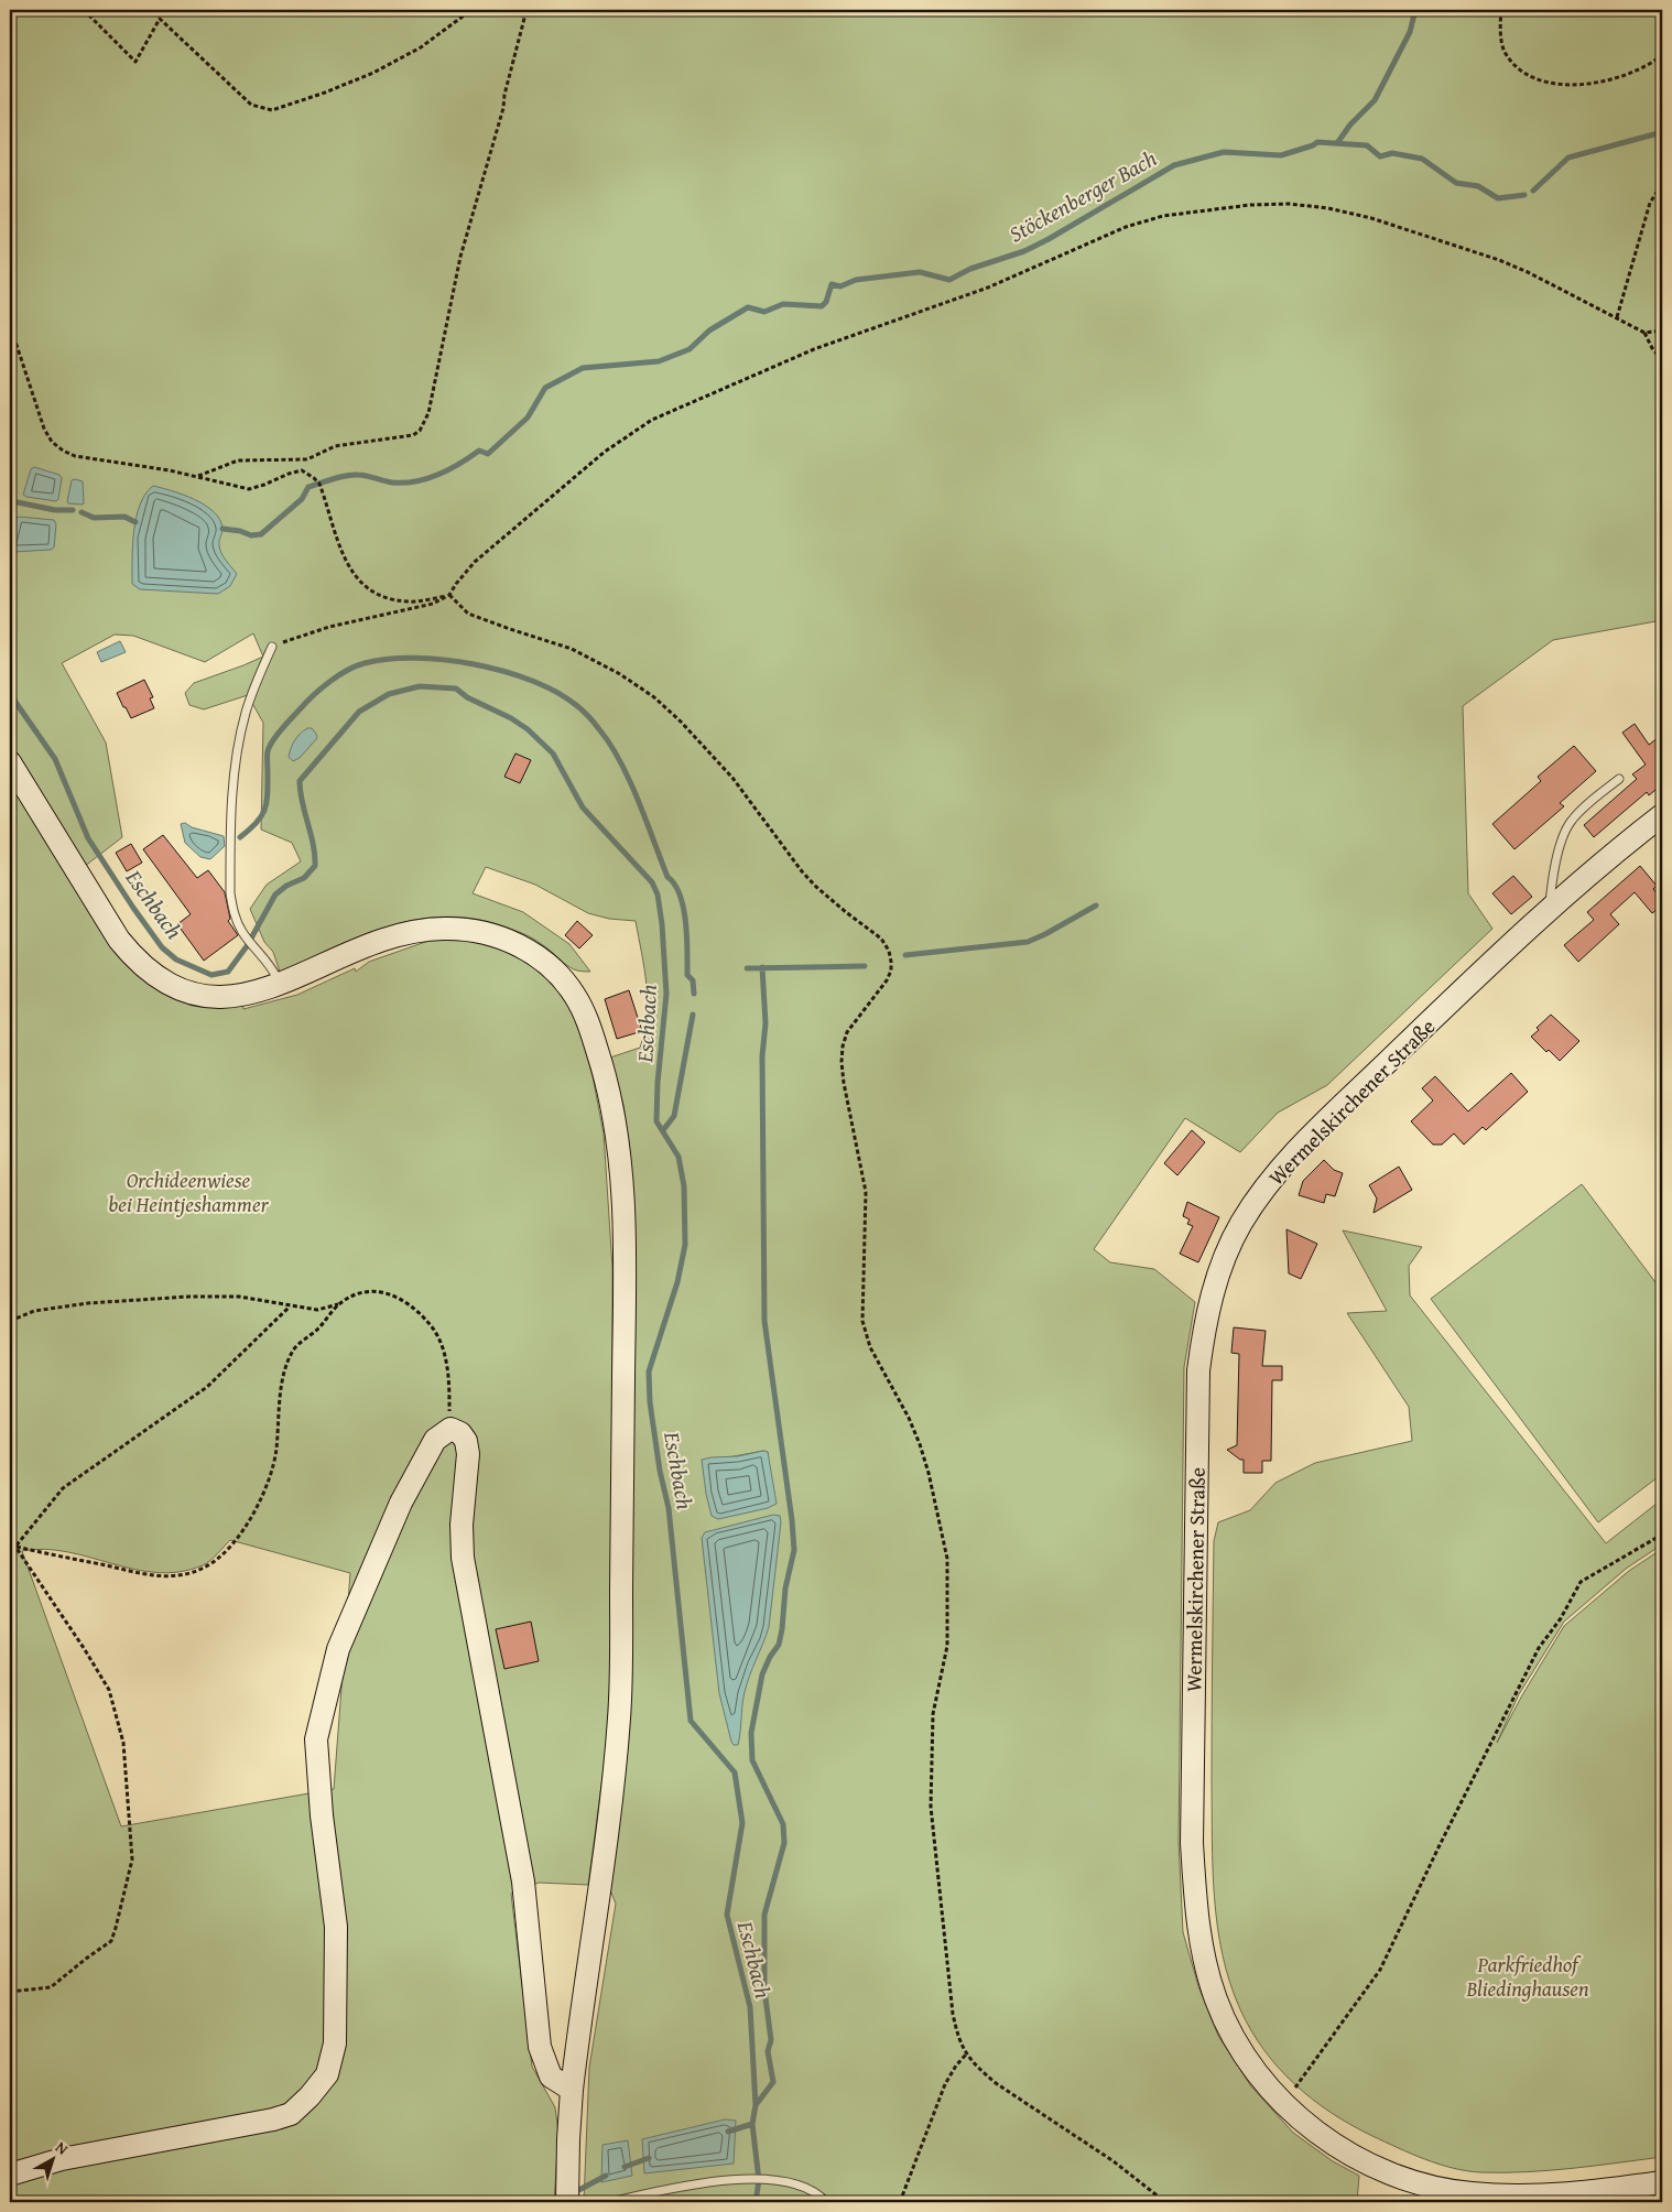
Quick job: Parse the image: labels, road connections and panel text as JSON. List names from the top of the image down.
{
  "streets": {
    "main road": ["Wermelskirchener Straße"]
  },
  "water": ["Stöckenberger Bach", "Eschbach"],
  "parks": ["Orchideenwiese bei Heintjeshammer", "Parkfriedhof Bliedinghausen"],
  "north": "top right"
}
